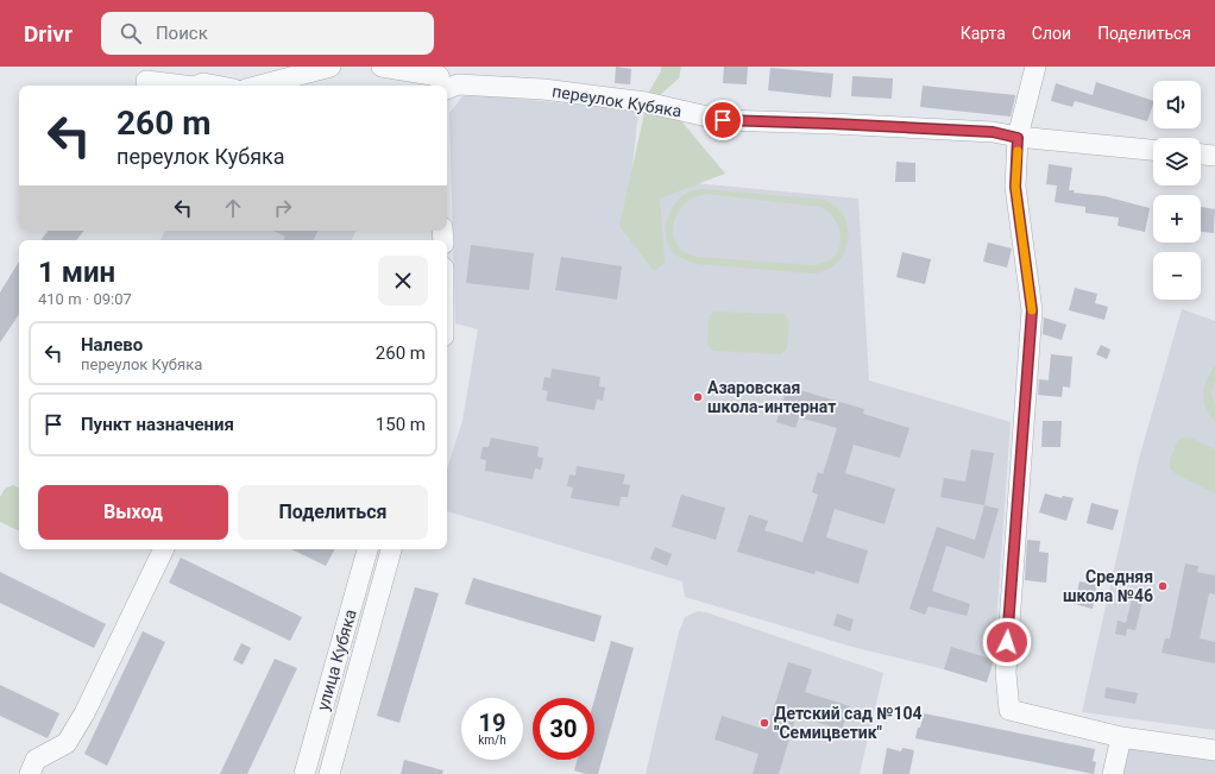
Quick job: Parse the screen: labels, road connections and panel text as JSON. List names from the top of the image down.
{
  "streets": {
    "street": ["переулок Кубяка", "улица Кубяка"]
  },
  "places": ["Азаровская школа-интернат", "Средняя школа №46", "Детский сад №104 \"Семицветик\""],
  "page": {
    "header": "Drivr",
    "search": "Поиск",
    "nav": ["Карта", "Слои", "Поделиться"],
    "map_buttons": ["+", "−"],
    "turn": ["260 m", "переулок Кубяка"],
    "heading": ["1 мин", "410 m · 09:07"],
    "list": [
      {
        "name": "Налево",
        "note": "переулок Кубяка",
        "value": "260 m"
      },
      {
        "name": "Пункт назначения",
        "value": "150 m"
      }
    ],
    "buttons": ["Выход", "Поделиться"],
    "speed": "19 km/h",
    "limit": "30"
  }
}
